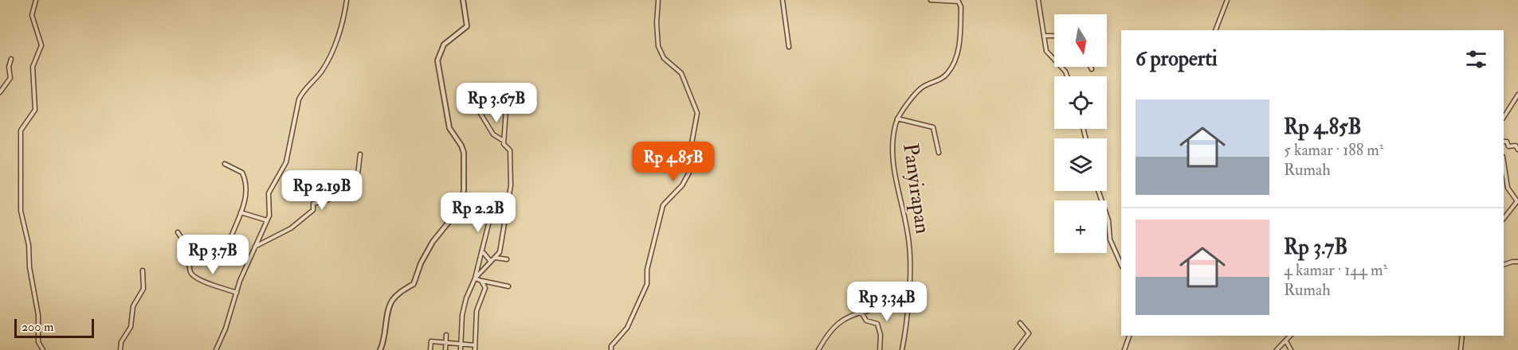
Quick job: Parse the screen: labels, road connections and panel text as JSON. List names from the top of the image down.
{
  "streets": {
    "street": ["Panyirapan"]
  },
  "scale_bar": "200 m",
  "north": "bottom",
  "page": {
    "map_buttons": "+",
    "heading": "6 properti",
    "price": [
      "Rp 3.67B",
      "Rp 4.85B",
      "Rp 2.19B",
      "Rp 2.2B",
      "Rp 3.7B",
      "Rp 3.34B"
    ],
    "list": [
      {
        "name": "Rp 4.85B",
        "note": "5 kamar · 188 m² · Rumah"
      },
      {
        "name": "Rp 3.7B",
        "note": "4 kamar · 144 m² · Rumah"
      }
    ],
    "scale": "200 m"
  }
}
